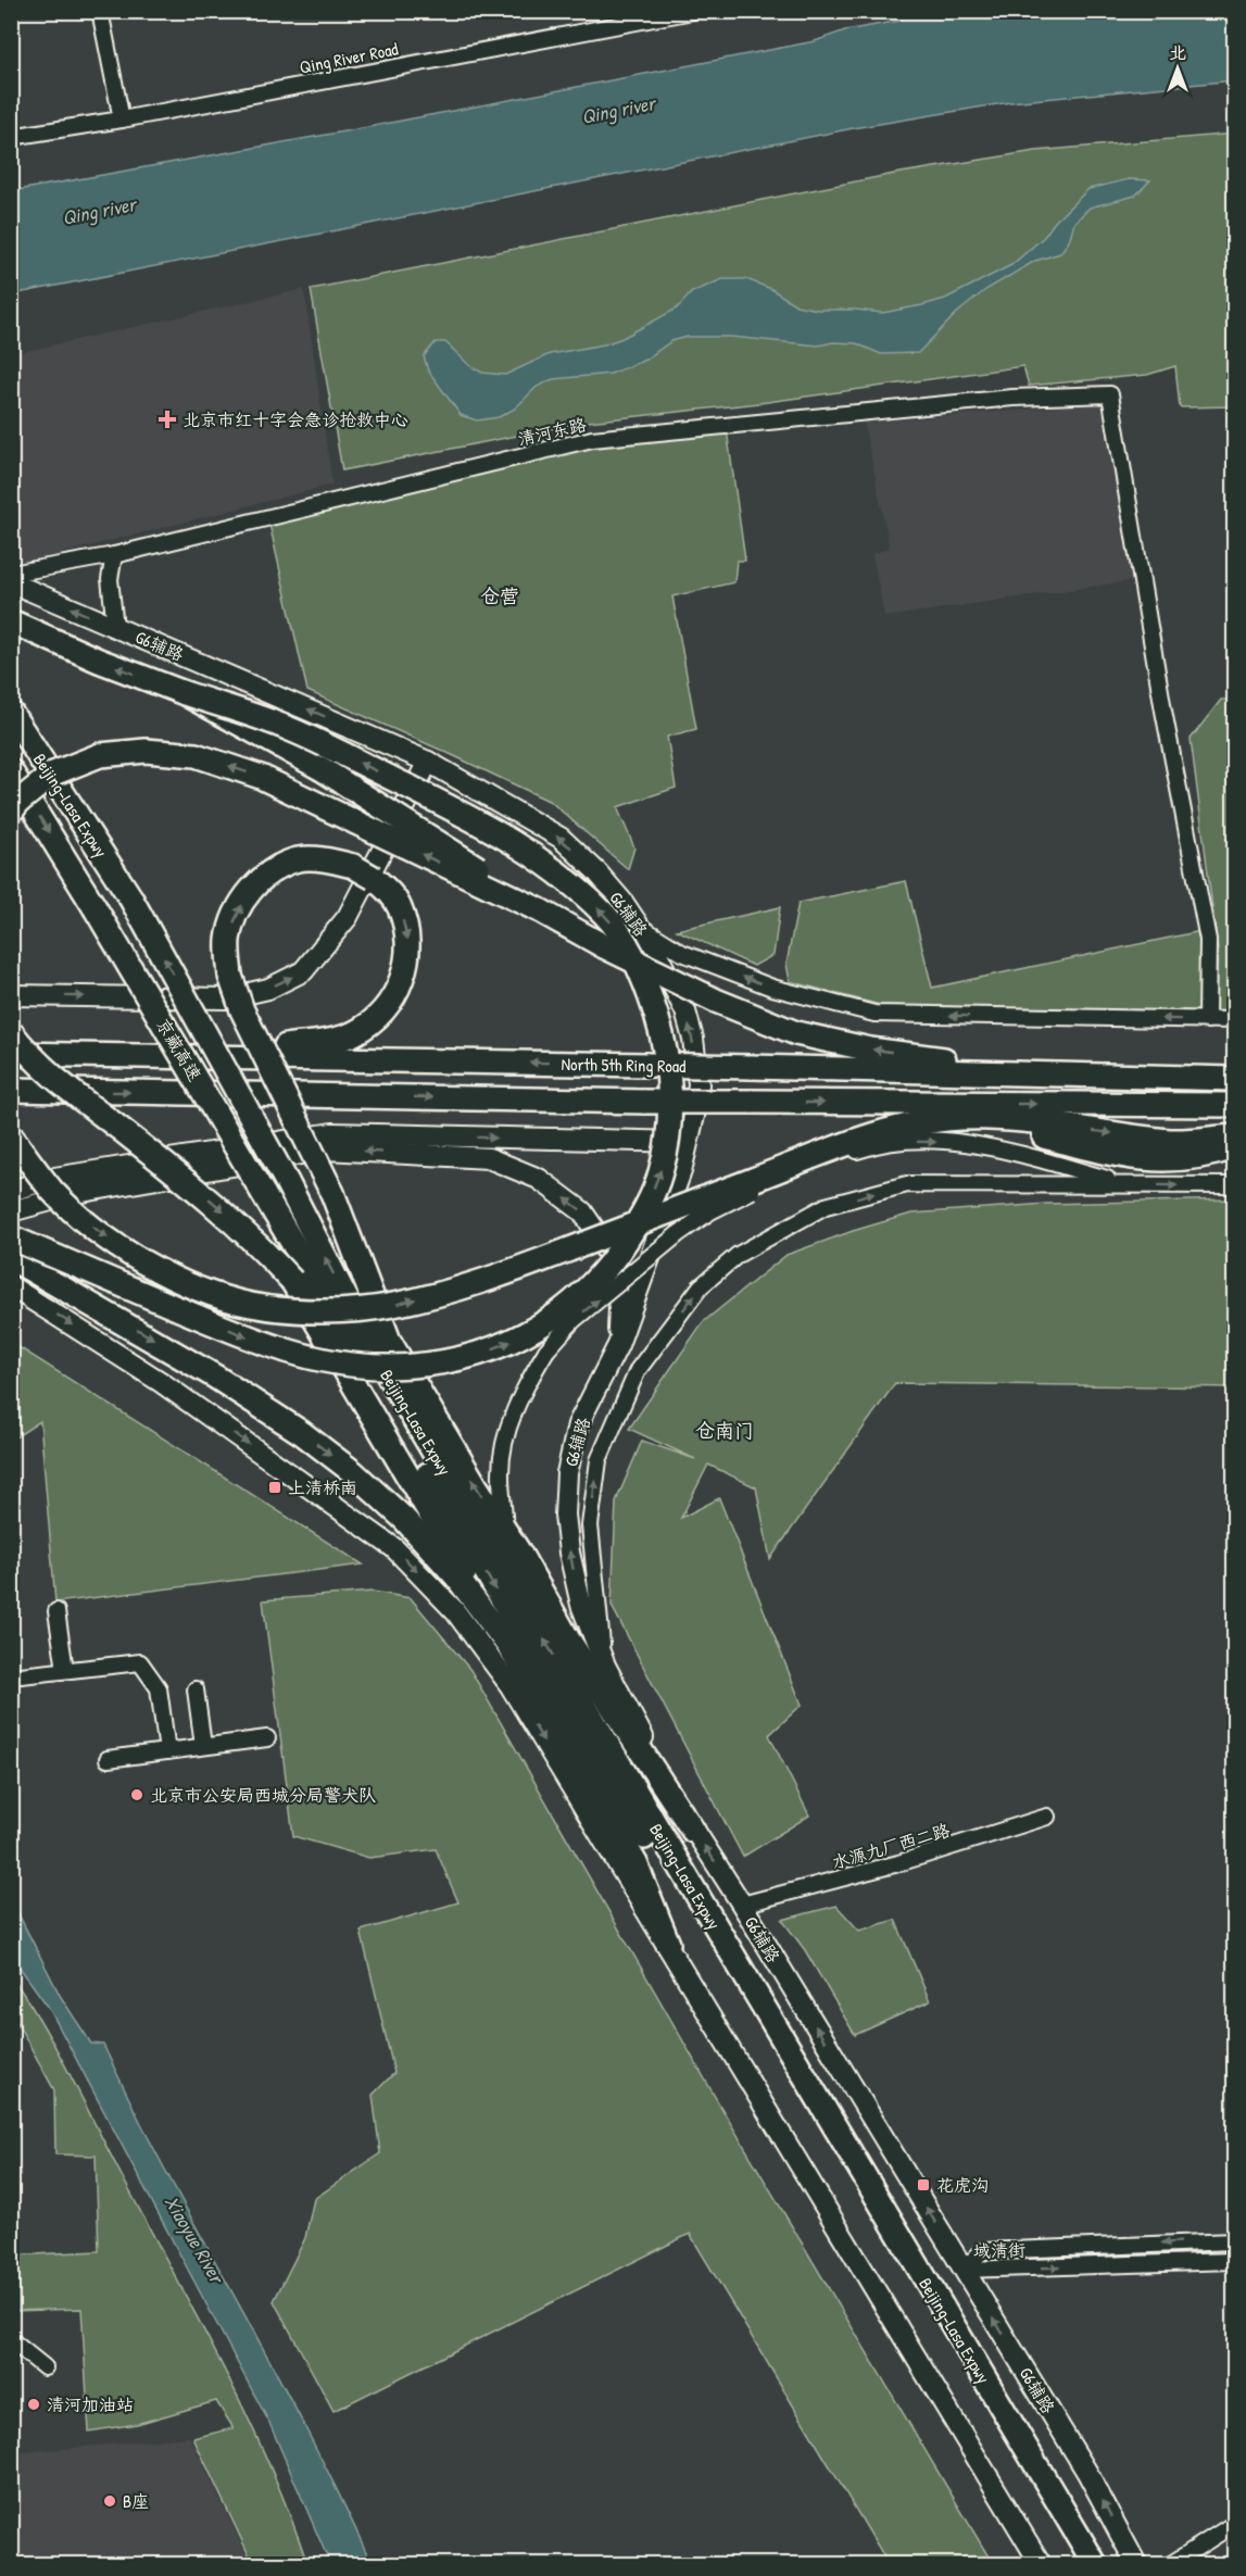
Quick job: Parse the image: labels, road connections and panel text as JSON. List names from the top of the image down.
{
  "streets": {
    "highway": ["Beijing-Lasa Expwy", "京藏高速", "North 5th Ring Road"],
    "main road": ["G6辅路"],
    "street": [
      "Qing River Road",
      "清河东路",
      "水源九厂西二路",
      "域清街"
    ]
  },
  "crossings": [
    ["G6辅路", "水源九厂西二路"],
    ["G6辅路", "域清街"],
    ["Beijing-Lasa Expwy", "京藏高速"]
  ],
  "districts": ["仓营", "仓南门"],
  "water": ["Qing river", "Xiaoyue River"],
  "places": {
    "health": ["北京市红十字会急诊抢救中心"],
    "transit": ["上清桥南", "花虎沟"],
    "other": ["北京市公安局西城分局警犬队", "清河加油站", "B座"]
  },
  "north": "top"
}
